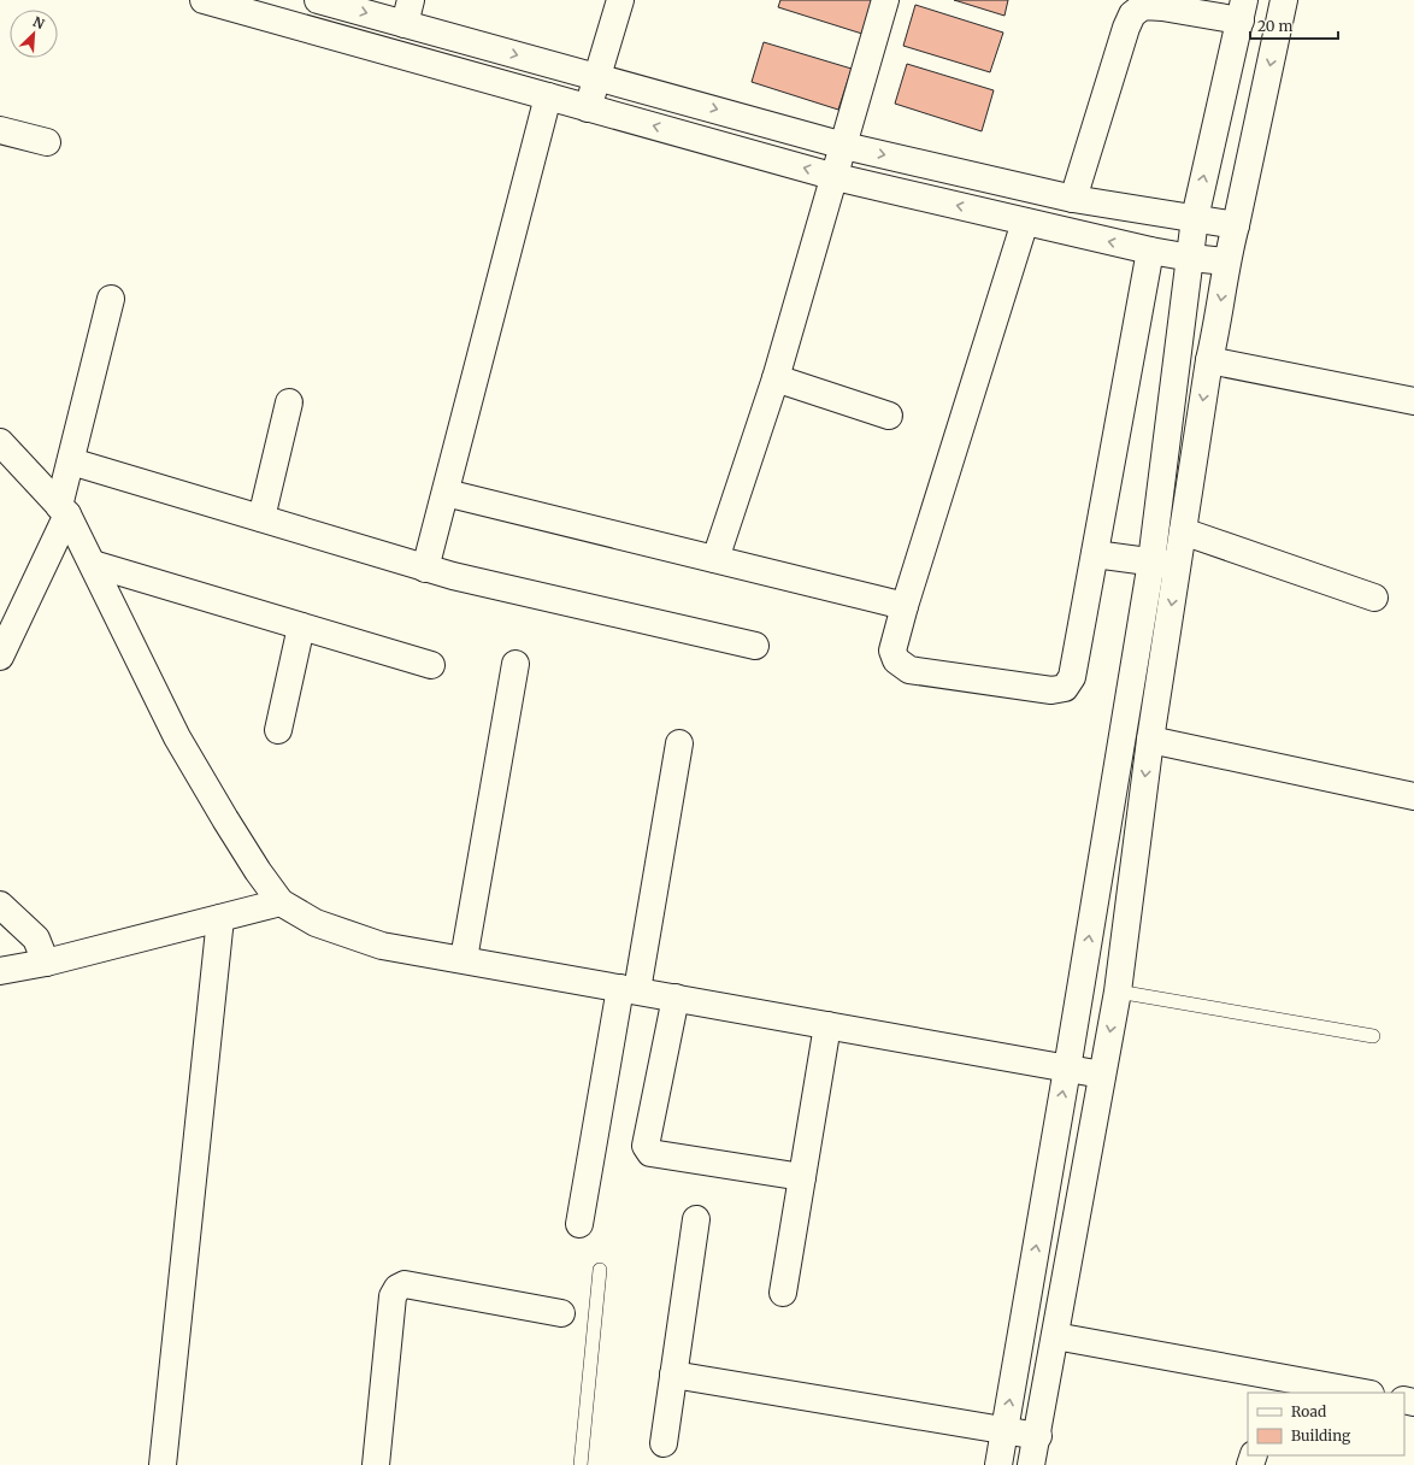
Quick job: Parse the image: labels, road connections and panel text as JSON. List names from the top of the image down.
{
  "legend": ["Road", "Building"],
  "scale_bar": "20 m",
  "north": "top right"
}
